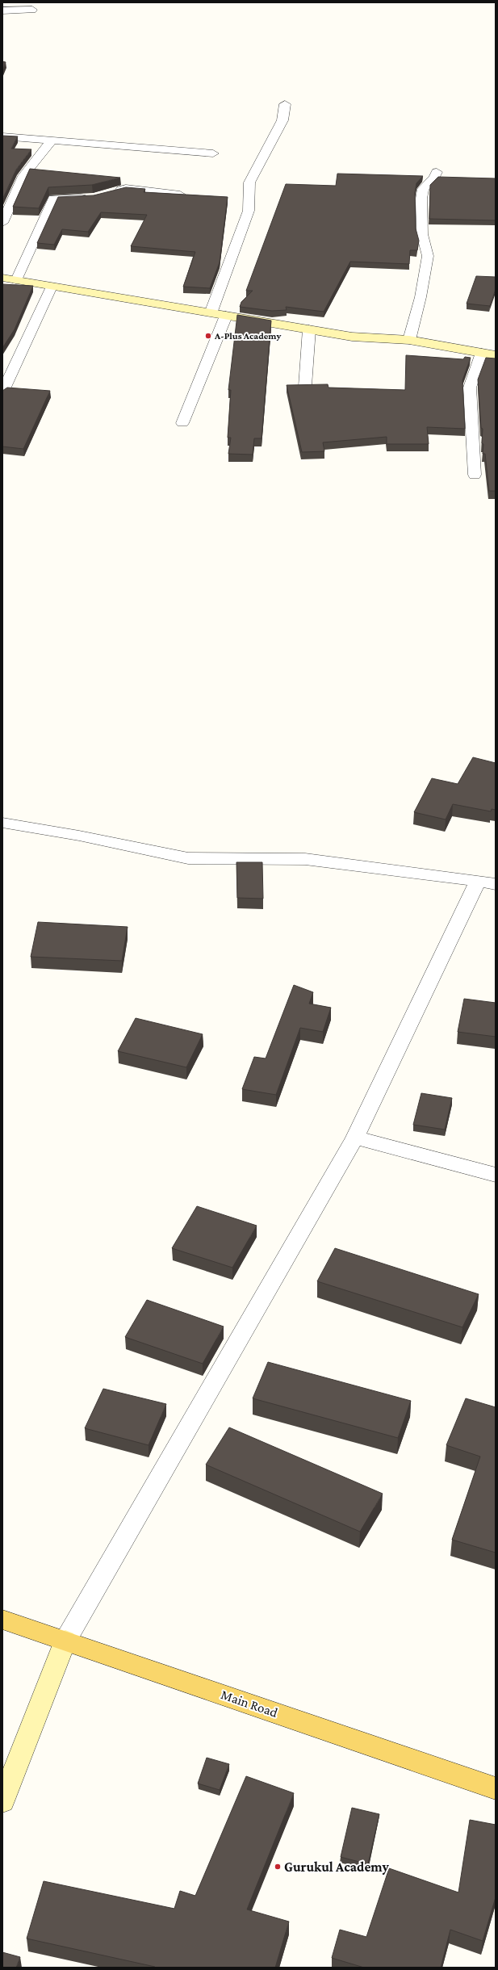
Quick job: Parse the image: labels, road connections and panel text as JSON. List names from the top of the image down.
{
  "streets": {
    "main road": ["Main Road"]
  },
  "places": ["A-Plus Academy", "Gurukul Academy"]
}
